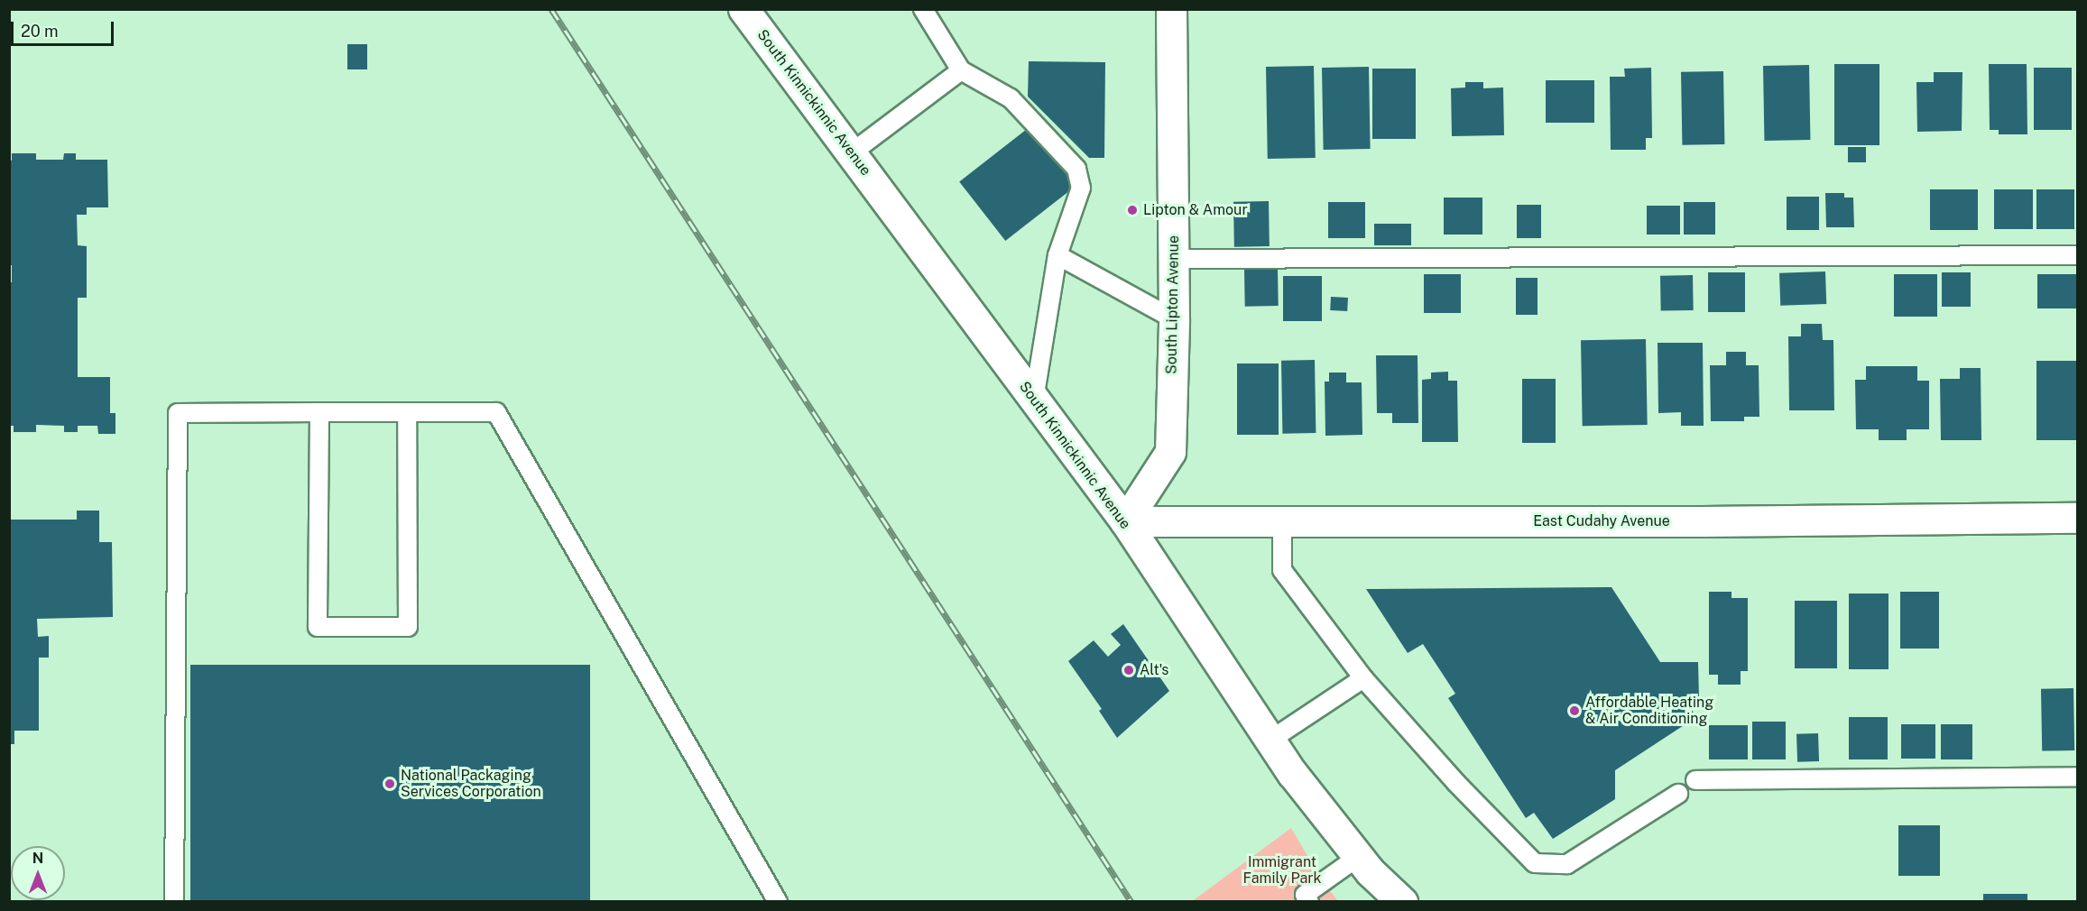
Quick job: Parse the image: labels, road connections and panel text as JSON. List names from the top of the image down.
{
  "streets": {
    "street": ["South Kinnickinnic Avenue", "South Lipton Avenue", "East Cudahy Avenue"]
  },
  "crossings": [
    ["South Kinnickinnic Avenue", "South Lipton Avenue"],
    ["South Kinnickinnic Avenue", "East Cudahy Avenue"],
    ["South Lipton Avenue", "East Cudahy Avenue"]
  ],
  "parks": ["Immigrant Family Park"],
  "places": [
    "Lipton & Amour",
    "Alt's",
    "Affordable Heating & Air Conditioning",
    "National Packaging Services Corporation"
  ],
  "scale_bar": "20 m",
  "north": "top"
}
